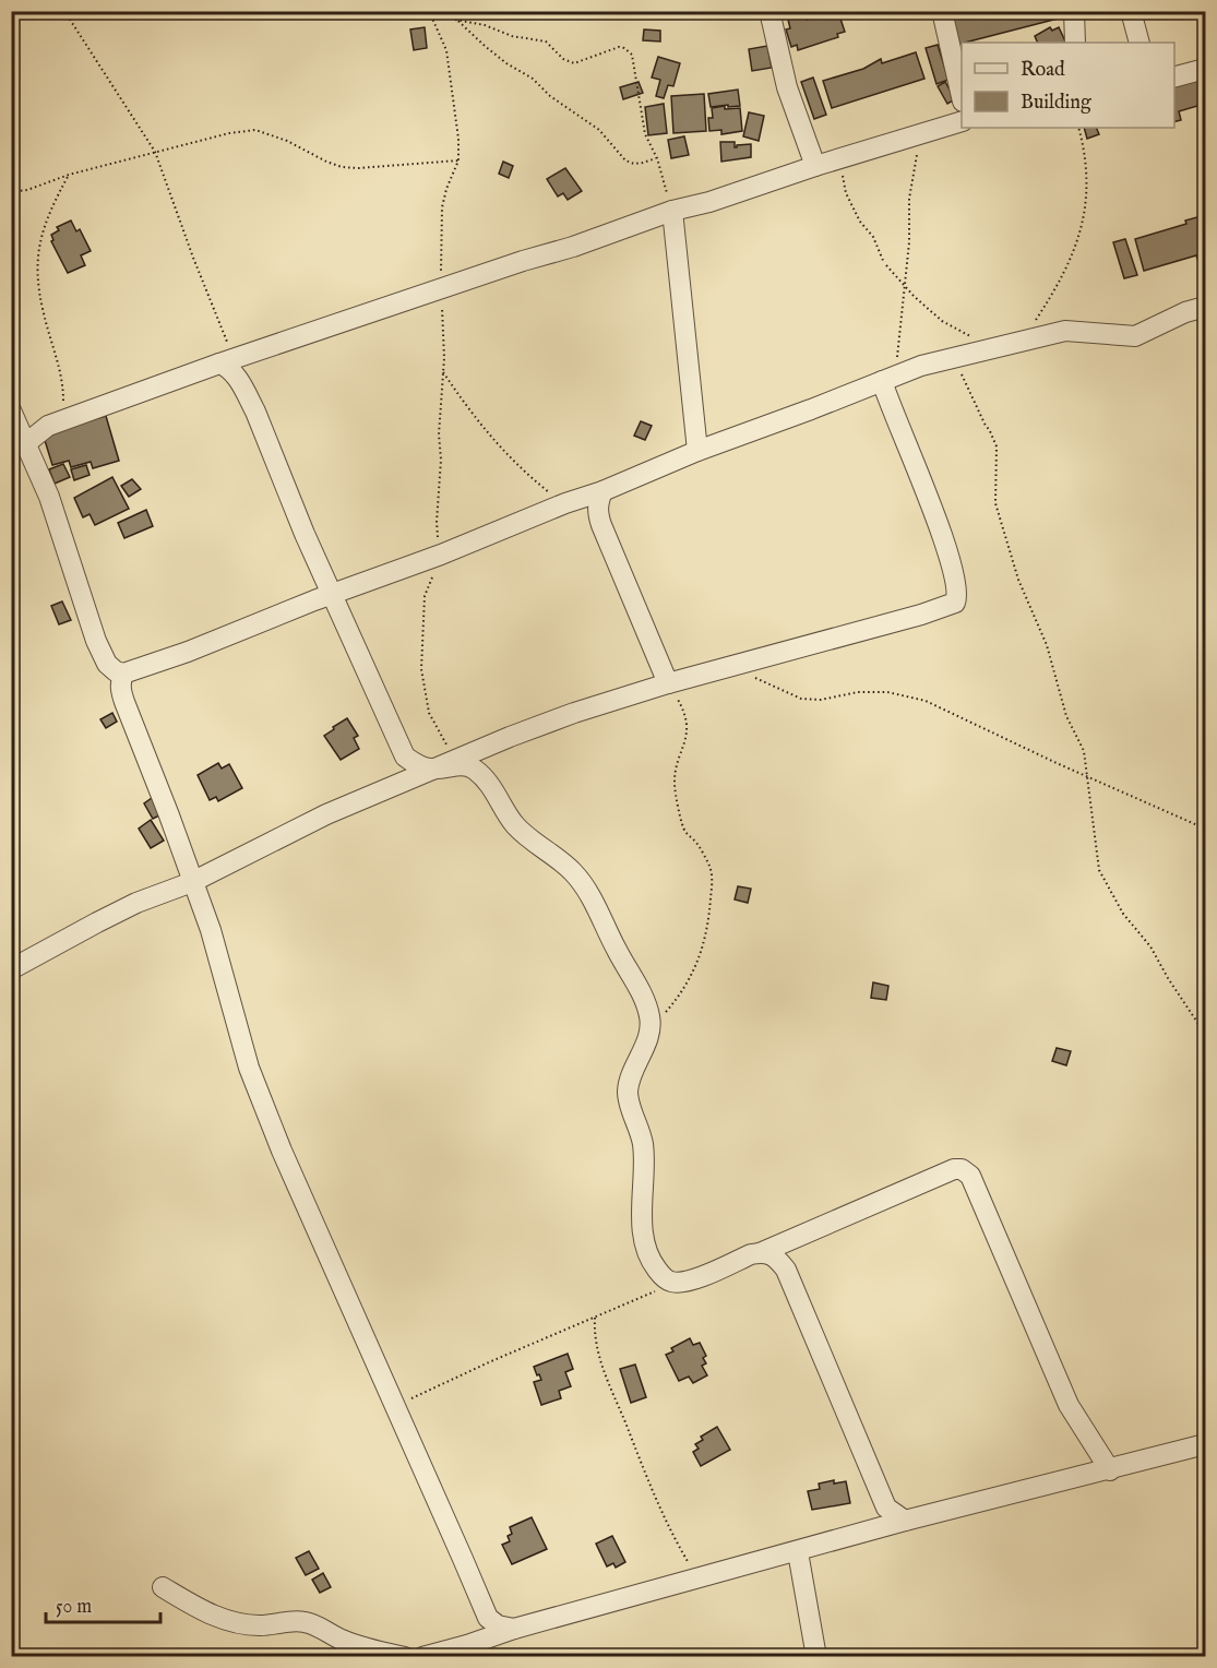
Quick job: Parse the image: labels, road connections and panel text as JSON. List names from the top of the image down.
{
  "legend": ["Road", "Building"],
  "scale_bar": "50 m"
}
